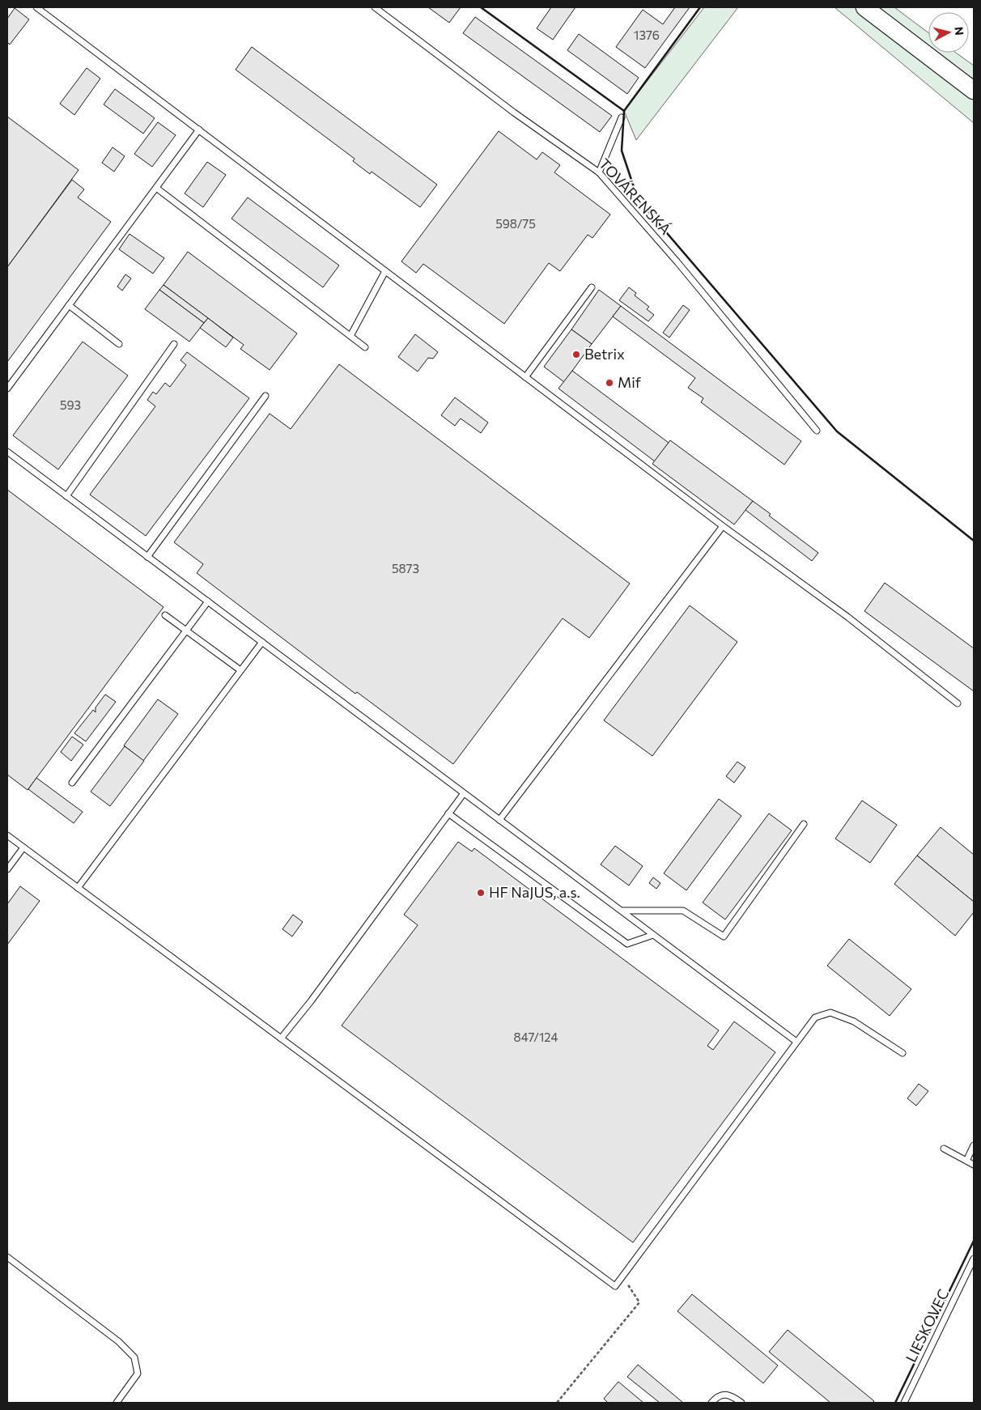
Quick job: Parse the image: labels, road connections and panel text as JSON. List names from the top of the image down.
{
  "streets": {
    "lane": ["TOVÁRENSKÁ", "LIESKOVEC"]
  },
  "places": ["Betrix", "Mif", "HF NaJUS, a.s."],
  "house_numbers": [
    "1376",
    "598/75",
    "593",
    "5873",
    "847/124"
  ],
  "north": "right"
}
